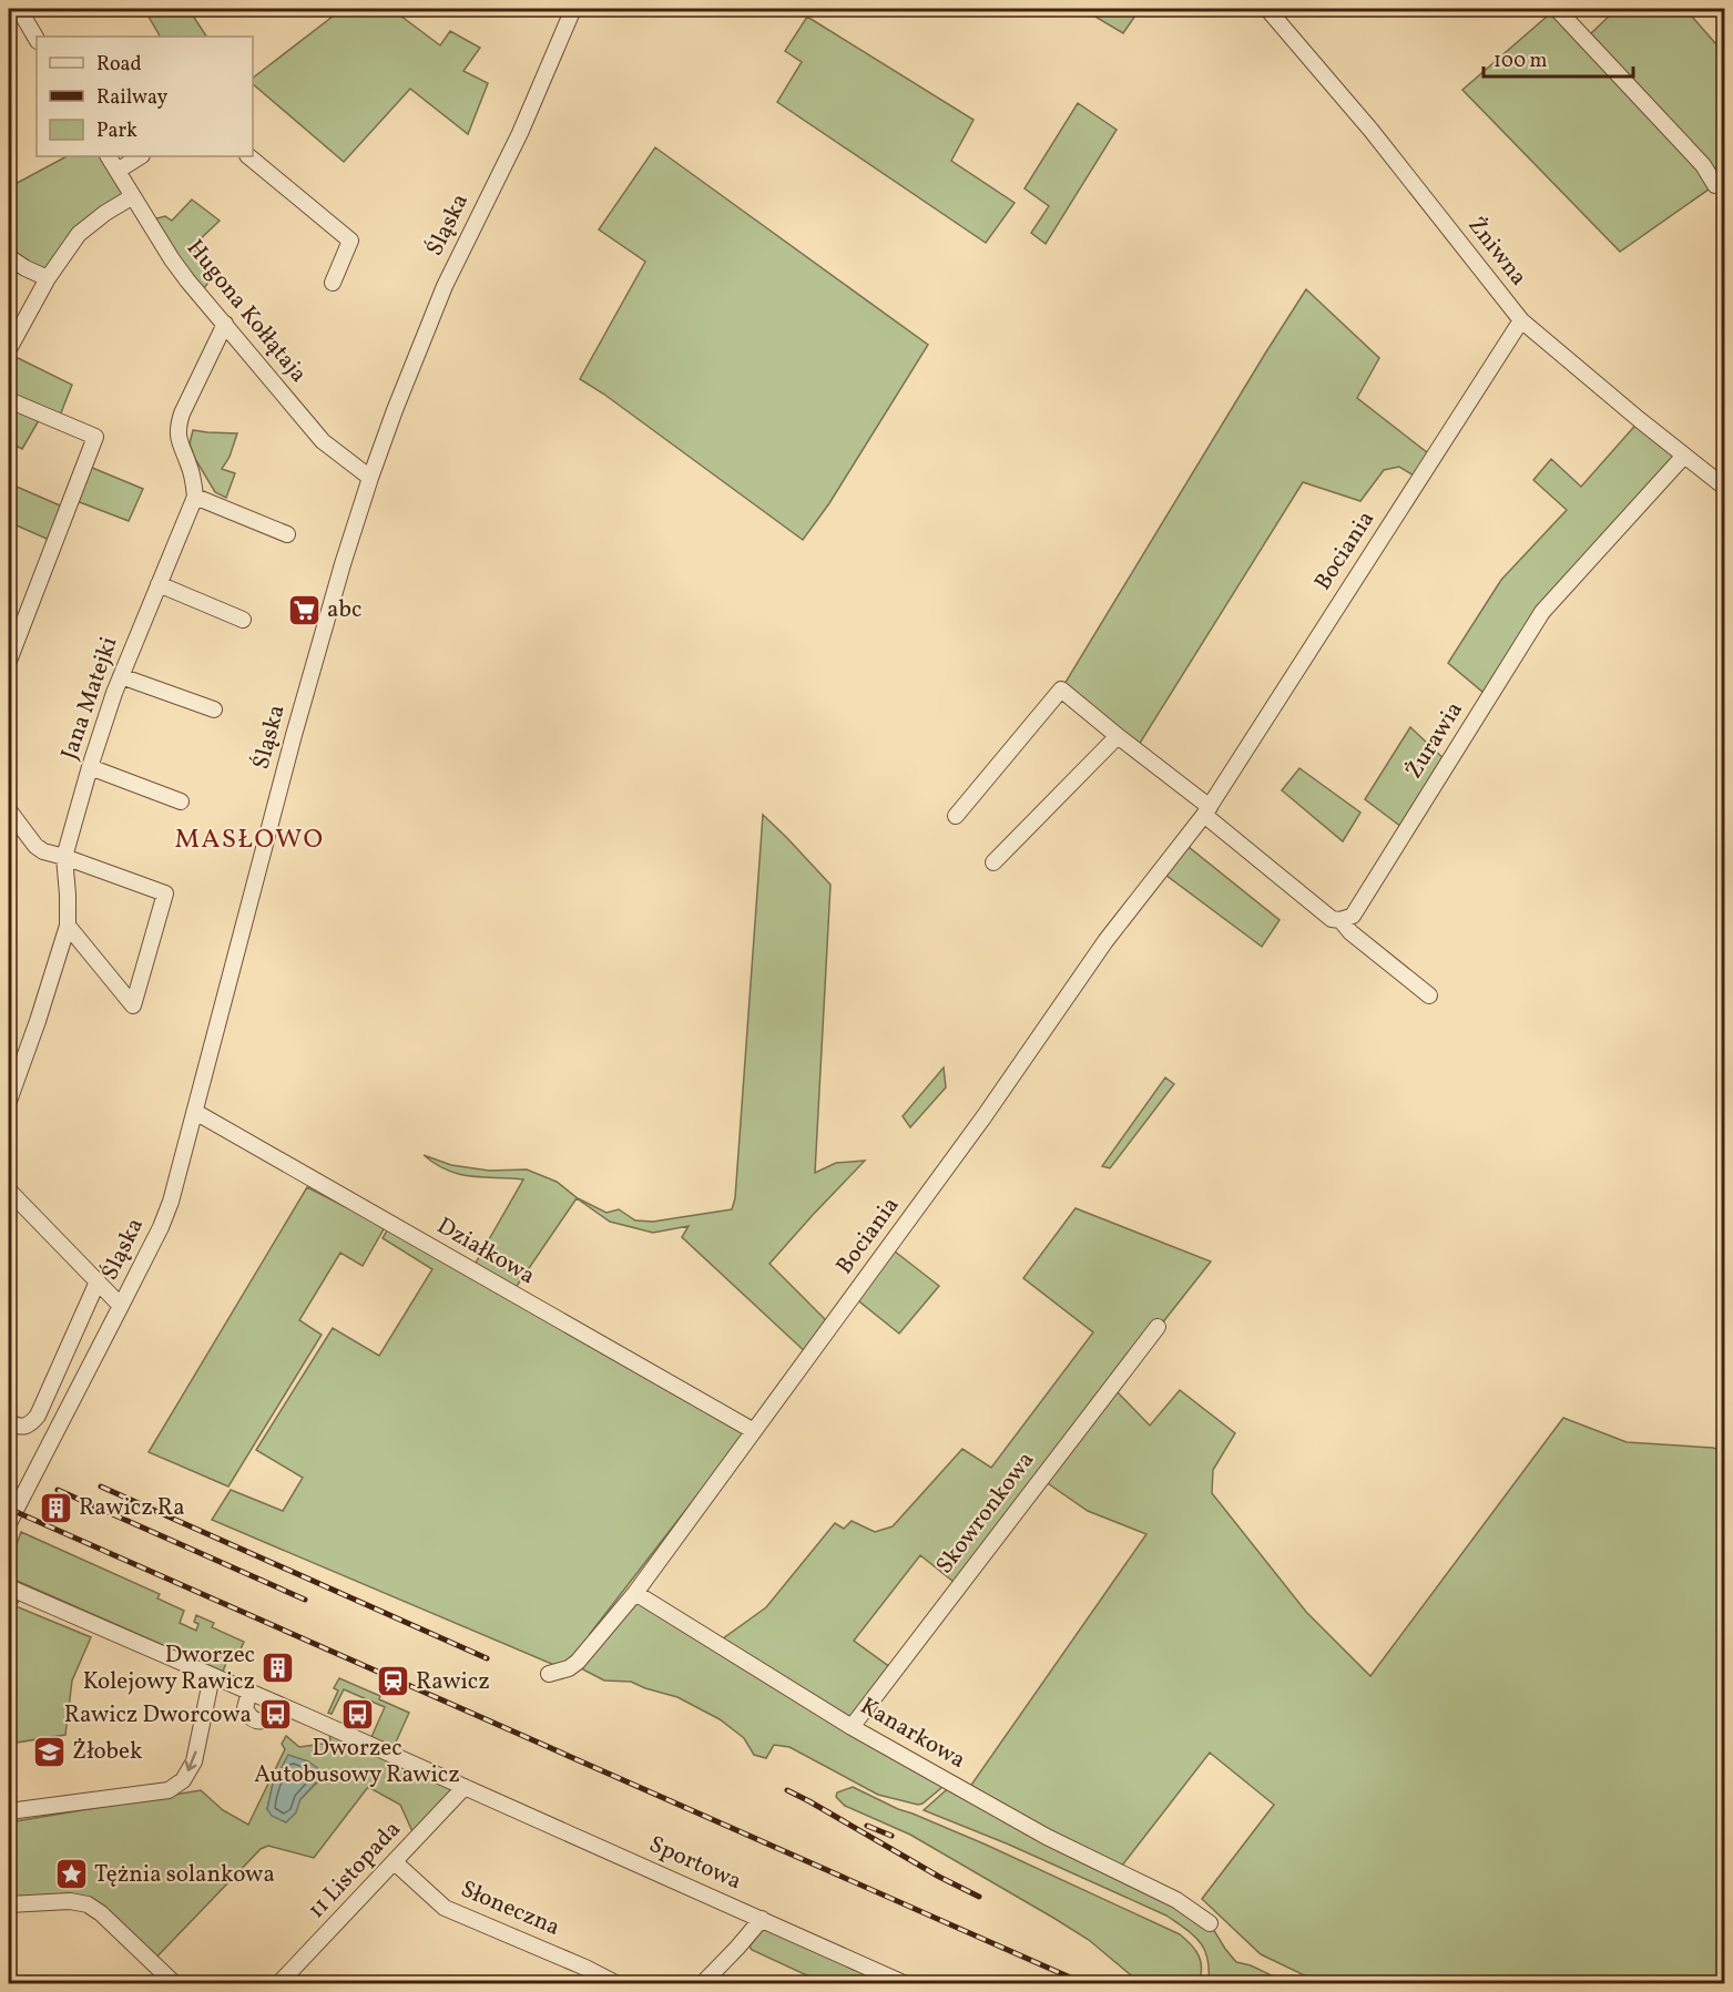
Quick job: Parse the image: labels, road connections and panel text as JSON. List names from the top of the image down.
{
  "streets": {
    "street": [
      "Śląska",
      "Żniwna",
      "Hugona Kołłątaja",
      "Bociania",
      "Jana Matejki",
      "Żurawia",
      "Działkowa",
      "Skowronkowa",
      "Kanarkowa",
      "Sportowa",
      "11 Listopada",
      "Słoneczna"
    ]
  },
  "crossings": [
    ["Śląska", "Hugona Kołłątaja"],
    ["Śląska", "Działkowa"],
    ["Żniwna", "Bociania"],
    ["Żniwna", "Żurawia"],
    ["Bociania", "Działkowa"],
    ["Bociania", "Kanarkowa"],
    ["Skowronkowa", "Kanarkowa"],
    ["Sportowa", "11 Listopada"],
    ["11 Listopada", "Słoneczna"]
  ],
  "districts": ["MASŁOWO"],
  "places": {
    "supermarket": ["abc"],
    "building": ["Rawicz Ra", "Dworzec Kolejowy Rawicz"],
    "station": ["Rawicz"],
    "bus stop": ["Dworzec Autobusowy Rawicz", "Rawicz Dworcowa"],
    "school or university": ["Żłobek"],
    "place": ["Tężnia solankowa"]
  },
  "legend": ["Road", "Railway", "Park"],
  "scale_bar": "100 m"
}
